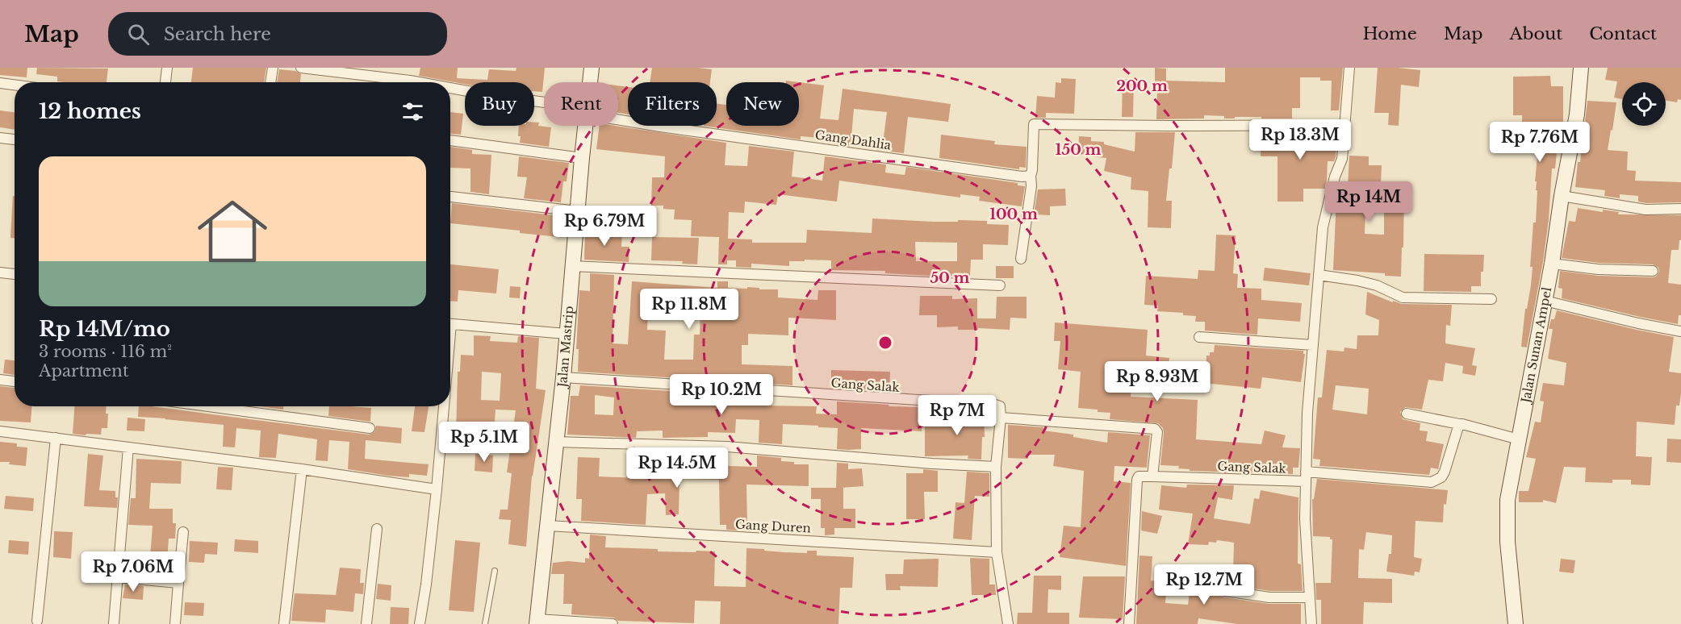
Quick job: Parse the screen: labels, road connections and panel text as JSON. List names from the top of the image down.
{
  "streets": {
    "main road": ["Jalan Mastrip", "Jalan Sunan Ampel"],
    "street": ["Gang Dahlia", "Gang Salak", "Gang Duren"]
  },
  "crossings": [
    ["Jalan Mastrip", "Gang Salak"],
    ["Jalan Mastrip", "Gang Duren"]
  ],
  "page": {
    "header": "Map",
    "search": "Search here",
    "nav": [
      "Home",
      "Map",
      "About",
      "Contact"
    ],
    "chip": [
      "Buy",
      "Rent",
      "Filters",
      "New"
    ],
    "heading": "12 homes",
    "price": [
      "Rp 13.3M",
      "Rp 7.76M",
      "Rp 14M",
      "Rp 6.79M",
      "Rp 11.8M",
      "Rp 8.93M",
      "Rp 10.2M",
      "Rp 7M",
      "Rp 5.1M",
      "Rp 14.5M",
      "Rp 7.06M",
      "Rp 12.7M"
    ],
    "list": [
      {
        "name": "Rp 14M/mo",
        "note": "3 rooms · 116 m² · Apartment"
      }
    ]
  },
  "rings": [
    "200 m",
    "150 m",
    "100 m",
    "50 m"
  ]
}
